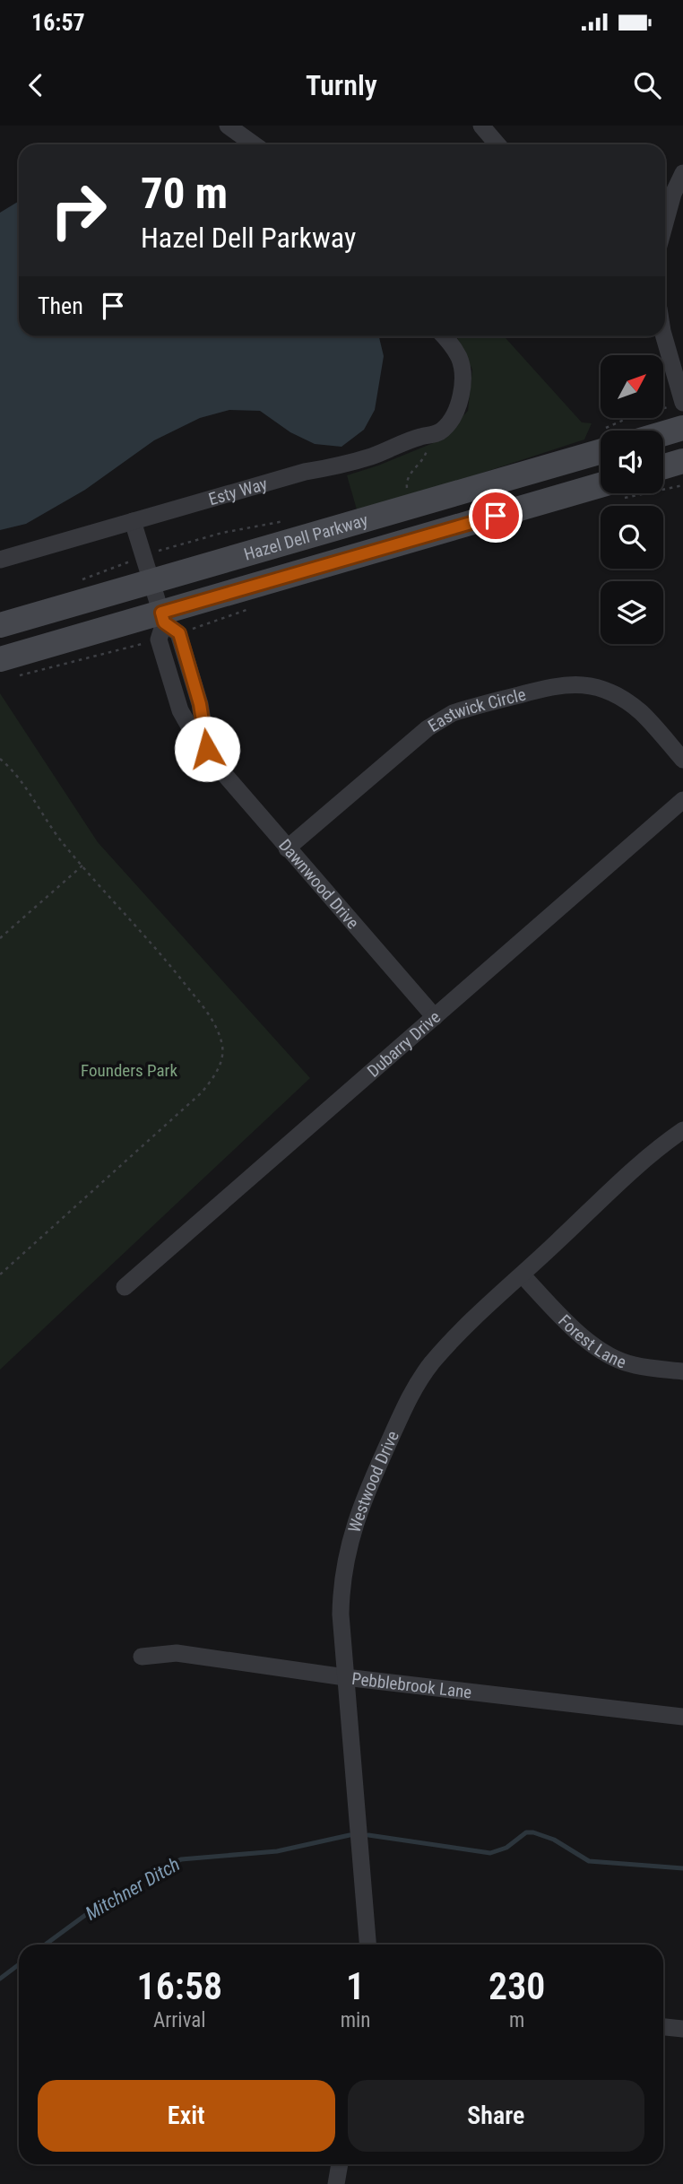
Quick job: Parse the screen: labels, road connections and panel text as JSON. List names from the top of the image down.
{
  "streets": {
    "main road": ["Hazel Dell Parkway"],
    "street": [
      "Esty Way",
      "Eastwick Circle",
      "Dawnwood Drive",
      "Dubarry Drive",
      "Forest Lane",
      "Westwood Drive",
      "Pebblebrook Lane"
    ]
  },
  "crossings": [
    ["Esty Way", "Dawnwood Drive"],
    ["Hazel Dell Parkway", "Dawnwood Drive"],
    ["Eastwick Circle", "Dawnwood Drive"],
    ["Dawnwood Drive", "Dubarry Drive"],
    ["Forest Lane", "Westwood Drive"],
    ["Westwood Drive", "Pebblebrook Lane"]
  ],
  "water": ["Mitchner Ditch"],
  "parks": ["Founders Park"],
  "north": "top right",
  "page": {
    "status": "16:57",
    "header": "Turnly",
    "turn": ["70 m", "Hazel Dell Parkway"],
    "then": "Then",
    "eta": [
      "16:58",
      "Arrival",
      "1",
      "min",
      "230",
      "m"
    ],
    "buttons": ["Exit", "Share"]
  }
}
